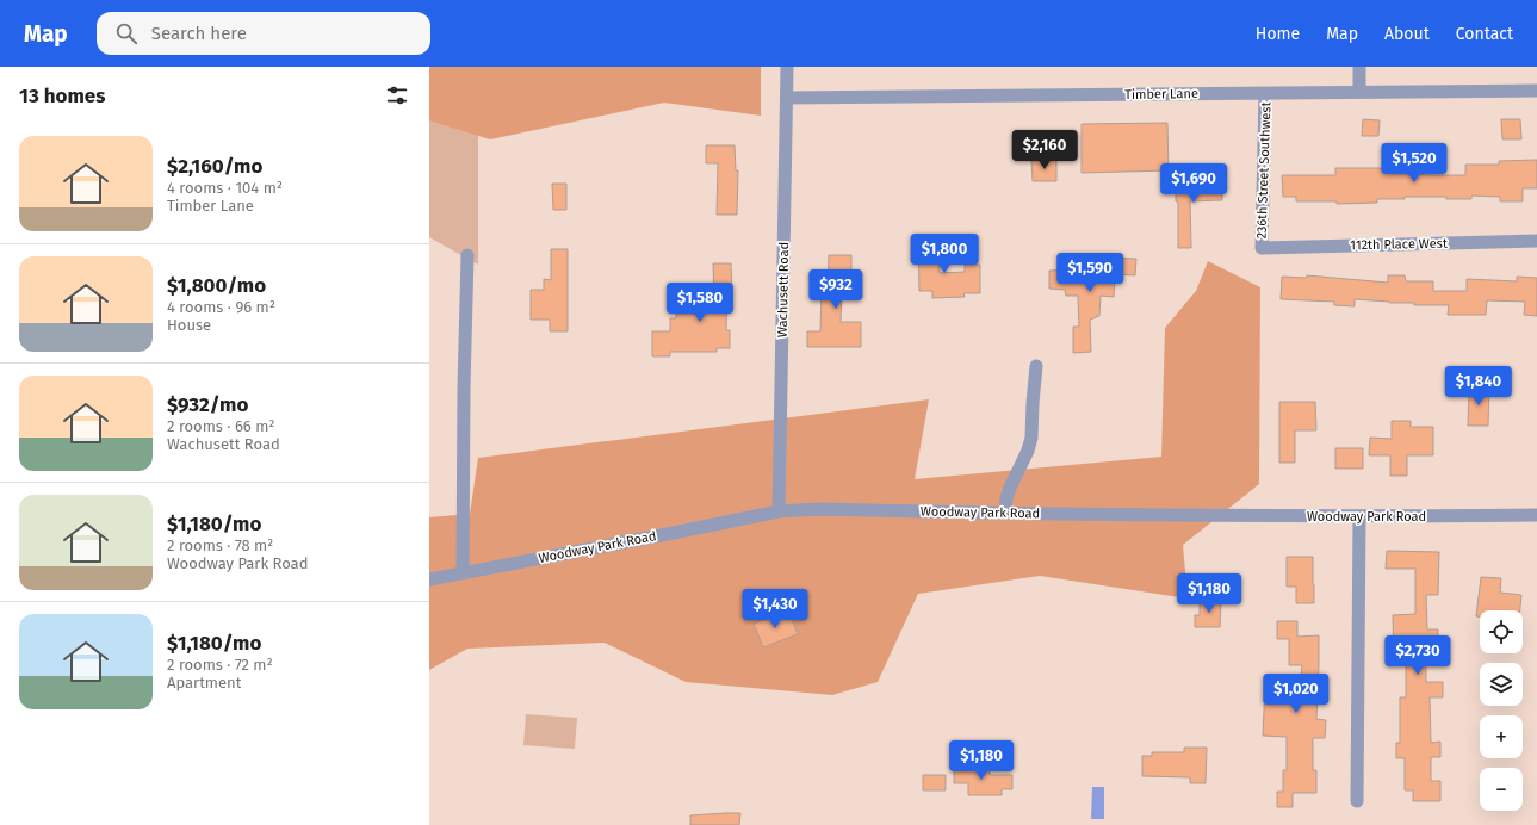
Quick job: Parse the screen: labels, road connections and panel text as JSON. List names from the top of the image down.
{
  "streets": {
    "street": [
      "Timber Lane",
      "236th Street Southwest",
      "112th Place West",
      "Wachusett Road",
      "Woodway Park Road"
    ]
  },
  "crossings": [
    ["Timber Lane", "236th Street Southwest"],
    ["Timber Lane", "Wachusett Road"],
    ["236th Street Southwest", "112th Place West"],
    ["Wachusett Road", "Woodway Park Road"]
  ],
  "page": {
    "header": "Map",
    "search": "Search here",
    "nav": [
      "Home",
      "Map",
      "About",
      "Contact"
    ],
    "heading": "13 homes",
    "list": [
      {
        "name": "$2,160/mo",
        "note": "4 rooms · 104 m² · Timber Lane"
      },
      {
        "name": "$1,800/mo",
        "note": "4 rooms · 96 m² · House"
      },
      {
        "name": "$932/mo",
        "note": "2 rooms · 66 m² · Wachusett Road"
      },
      {
        "name": "$1,180/mo",
        "note": "2 rooms · 78 m² · Woodway Park Road"
      },
      {
        "name": "$1,180/mo",
        "note": "2 rooms · 72 m² · Apartment"
      }
    ],
    "price": [
      "$2,160",
      "$1,520",
      "$1,690",
      "$1,800",
      "$1,590",
      "$932",
      "$1,580",
      "$1,840",
      "$1,180",
      "$1,430",
      "$2,730",
      "$1,020",
      "$1,180"
    ],
    "map_buttons": ["+", "−"]
  }
}
